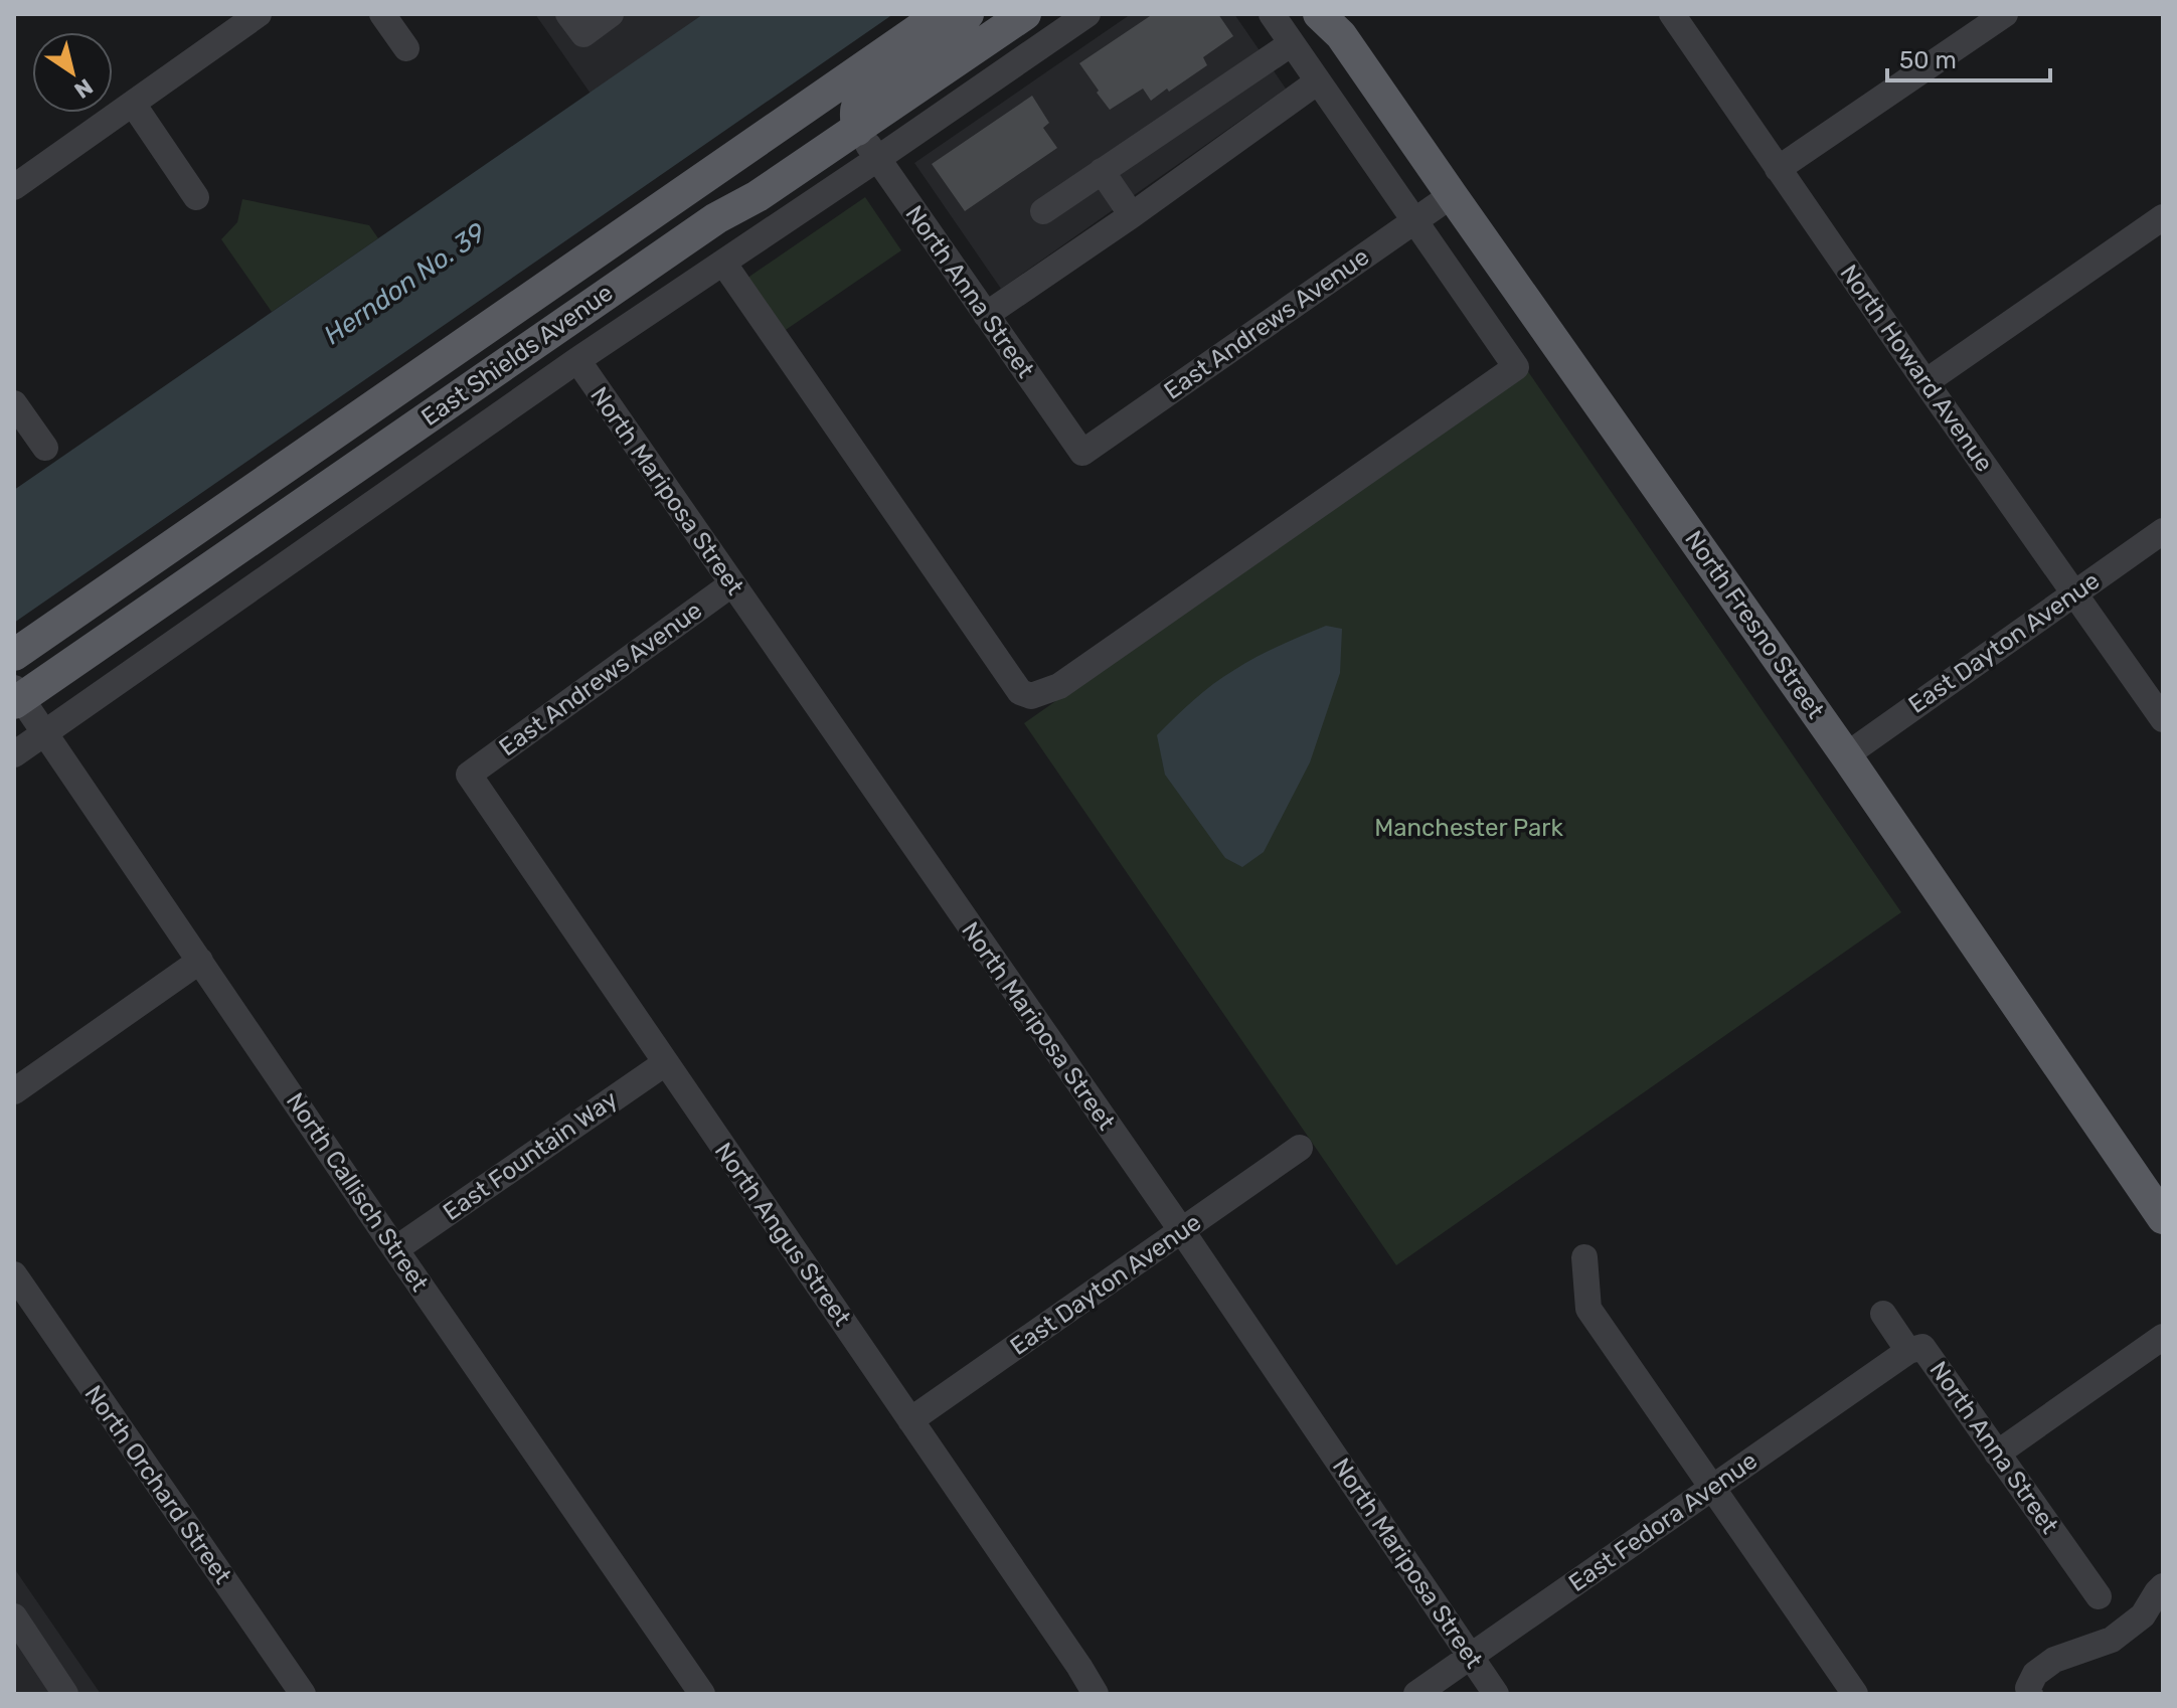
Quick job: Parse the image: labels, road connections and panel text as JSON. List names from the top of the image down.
{
  "streets": {
    "main road": ["East Shields Avenue", "North Fresno Street"],
    "street": [
      "North Anna Street",
      "East Andrews Avenue",
      "North Howard Avenue",
      "North Mariposa Street",
      "East Dayton Avenue",
      "East Fountain Way",
      "North Callisch Street",
      "North Angus Street",
      "North Orchard Street",
      "East Fedora Avenue"
    ]
  },
  "crossings": [
    ["North Anna Street", "East Andrews Avenue"],
    ["North Anna Street", "East Shields Avenue"],
    ["North Anna Street", "East Fedora Avenue"],
    ["East Andrews Avenue", "North Mariposa Street"],
    ["East Andrews Avenue", "North Fresno Street"],
    ["East Andrews Avenue", "North Angus Street"],
    ["East Shields Avenue", "North Callisch Street"],
    ["North Howard Avenue", "East Dayton Avenue"],
    ["North Mariposa Street", "East Dayton Avenue"],
    ["North Mariposa Street", "East Fedora Avenue"],
    ["North Fresno Street", "East Dayton Avenue"],
    ["East Dayton Avenue", "North Angus Street"],
    ["East Fountain Way", "North Callisch Street"],
    ["East Fountain Way", "North Angus Street"]
  ],
  "water": ["Herndon No. 39"],
  "parks": ["Manchester Park"],
  "scale_bar": "50 m",
  "north": "bottom right"
}
